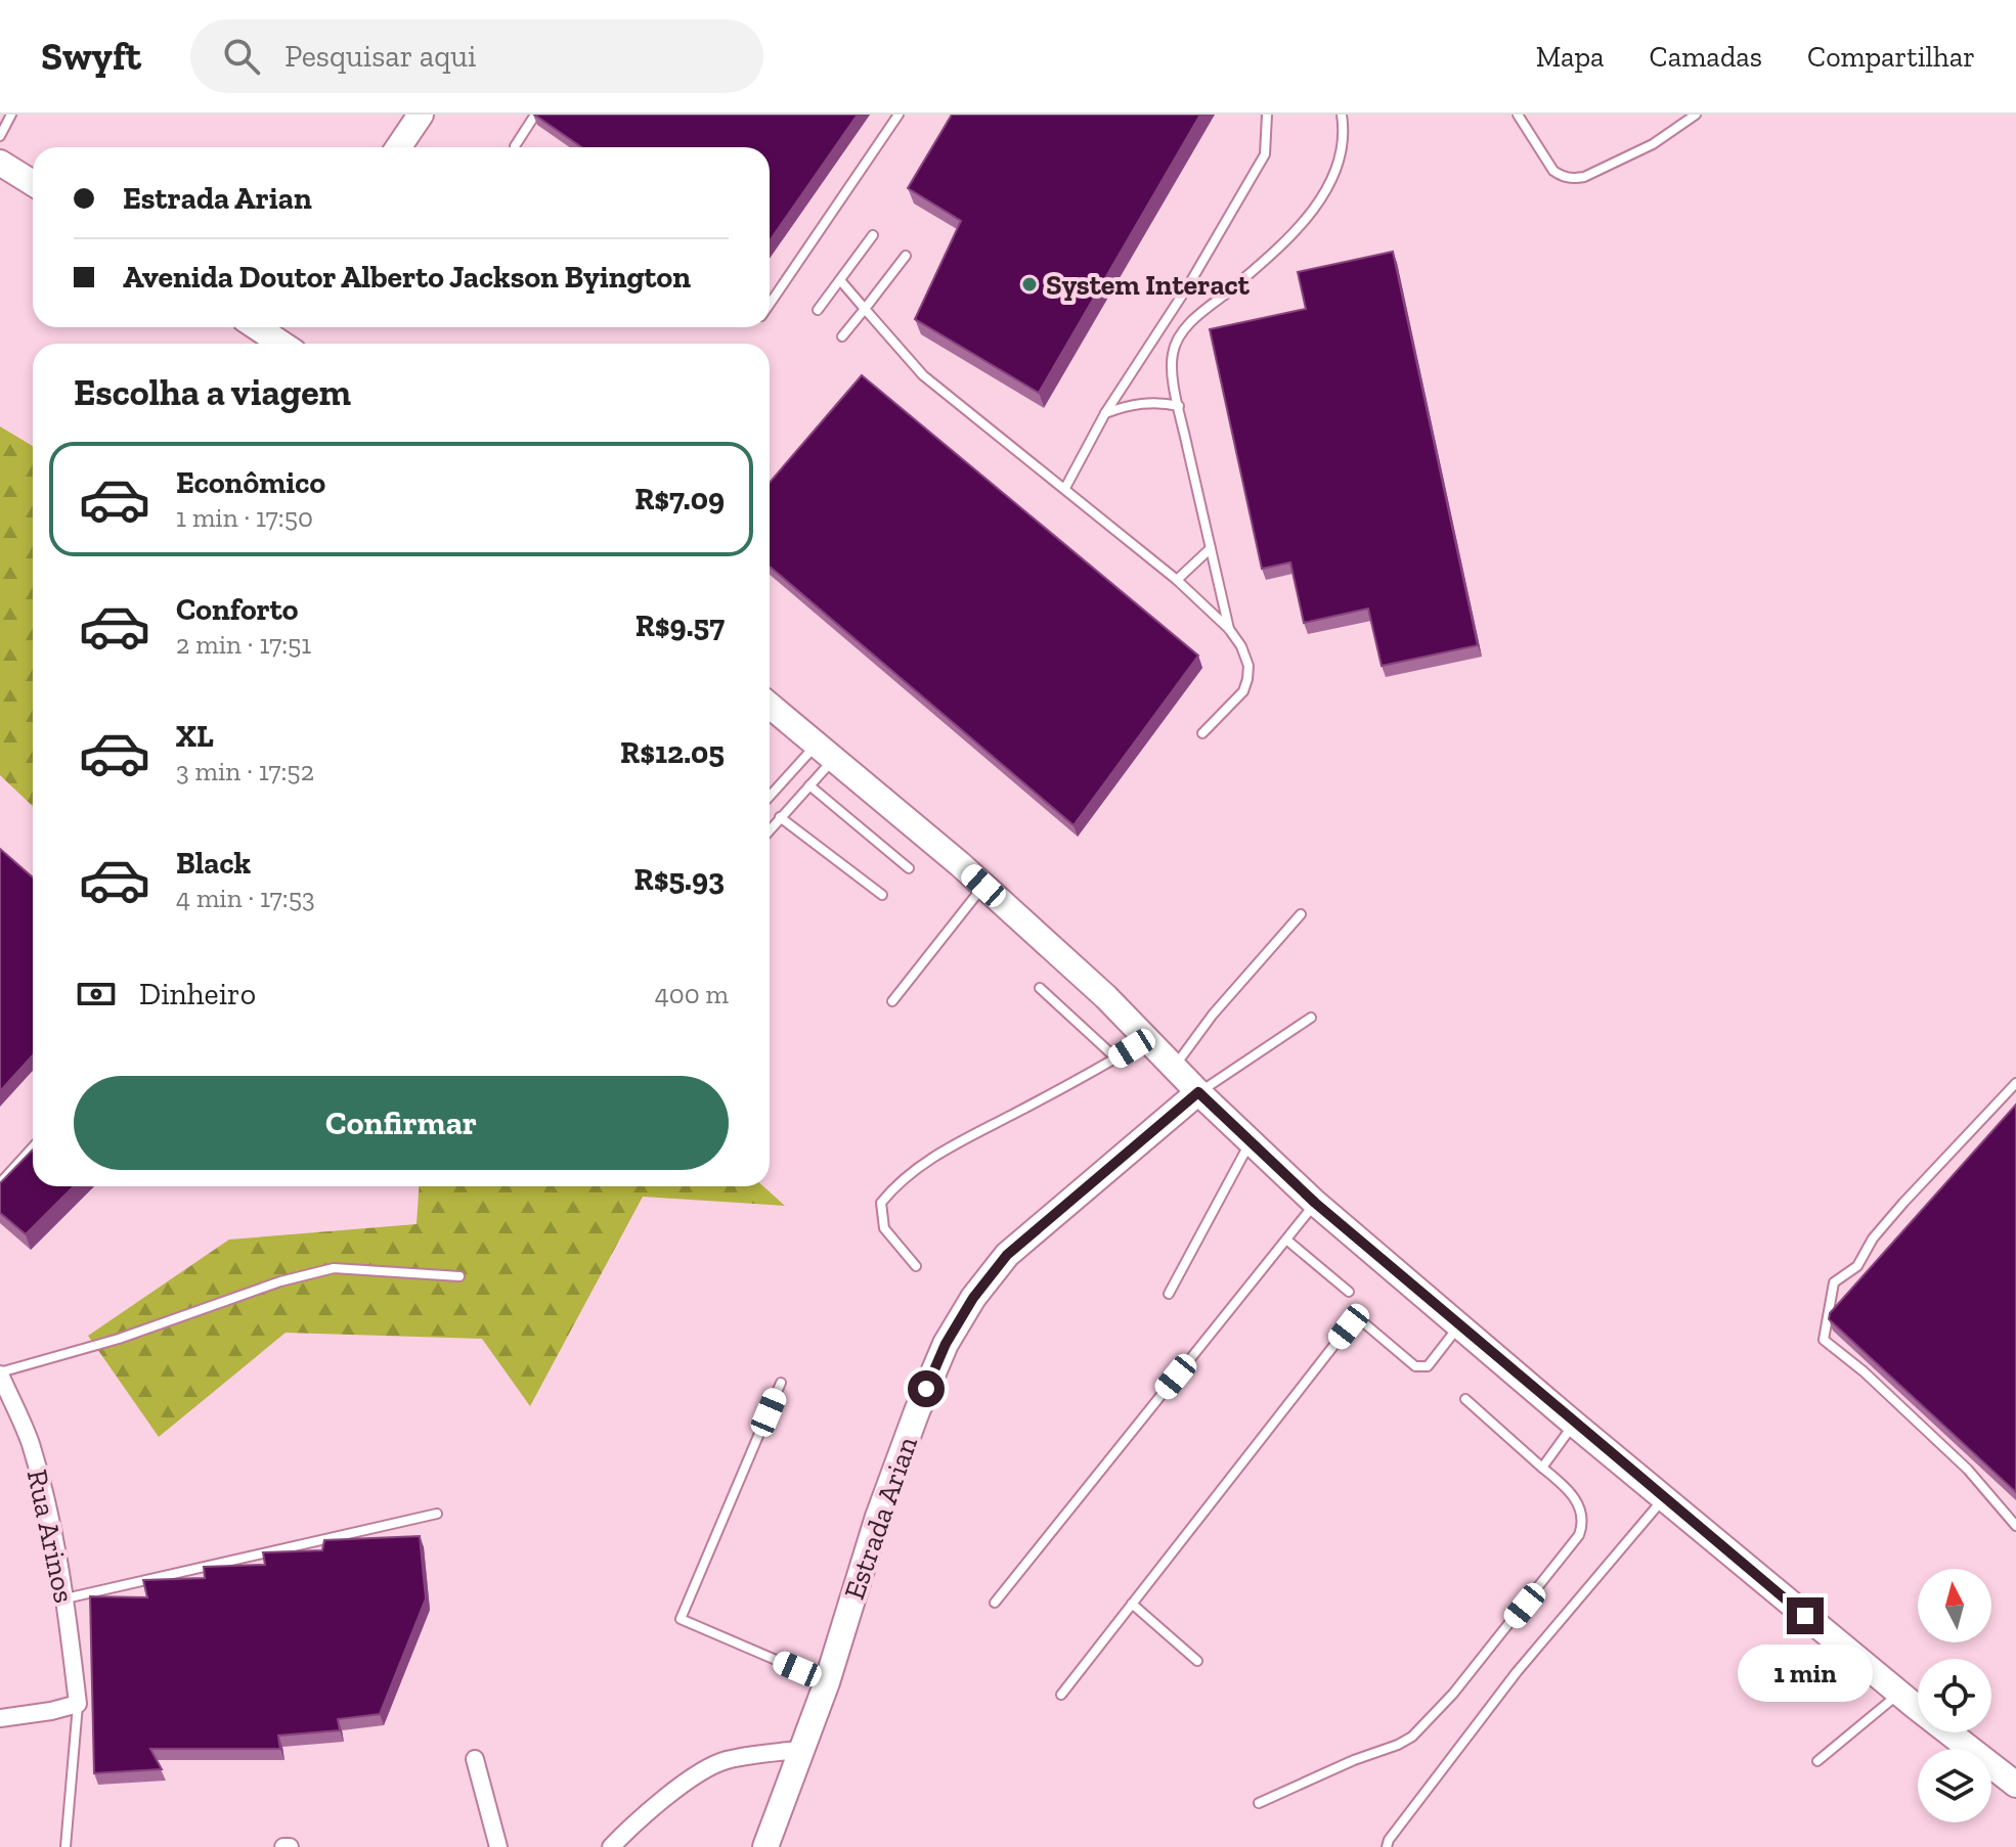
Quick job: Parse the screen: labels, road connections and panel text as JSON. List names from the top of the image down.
{
  "streets": {
    "main road": ["Estrada Arian"],
    "street": ["Rua Arinos"]
  },
  "places": ["System Interact"],
  "north": "top",
  "page": {
    "header": "Swyft",
    "search": "Pesquisar aqui",
    "nav": ["Mapa", "Camadas", "Compartilhar"],
    "banner": ["Estrada Arian", "Avenida Doutor Alberto Jackson Byington"],
    "heading": "Escolha a viagem",
    "list": [
      {
        "name": "Econômico",
        "note": "1 min · 17:50",
        "value": "R$7.09"
      },
      {
        "name": "Conforto",
        "note": "2 min · 17:51",
        "value": "R$9.57"
      },
      {
        "name": "XL",
        "note": "3 min · 17:52",
        "value": "R$12.05"
      },
      {
        "name": "Black",
        "note": "4 min · 17:53",
        "value": "R$5.93"
      }
    ],
    "pay": ["Dinheiro", "400 m"],
    "buttons": "Confirmar",
    "bubble": "1 min"
  }
}
